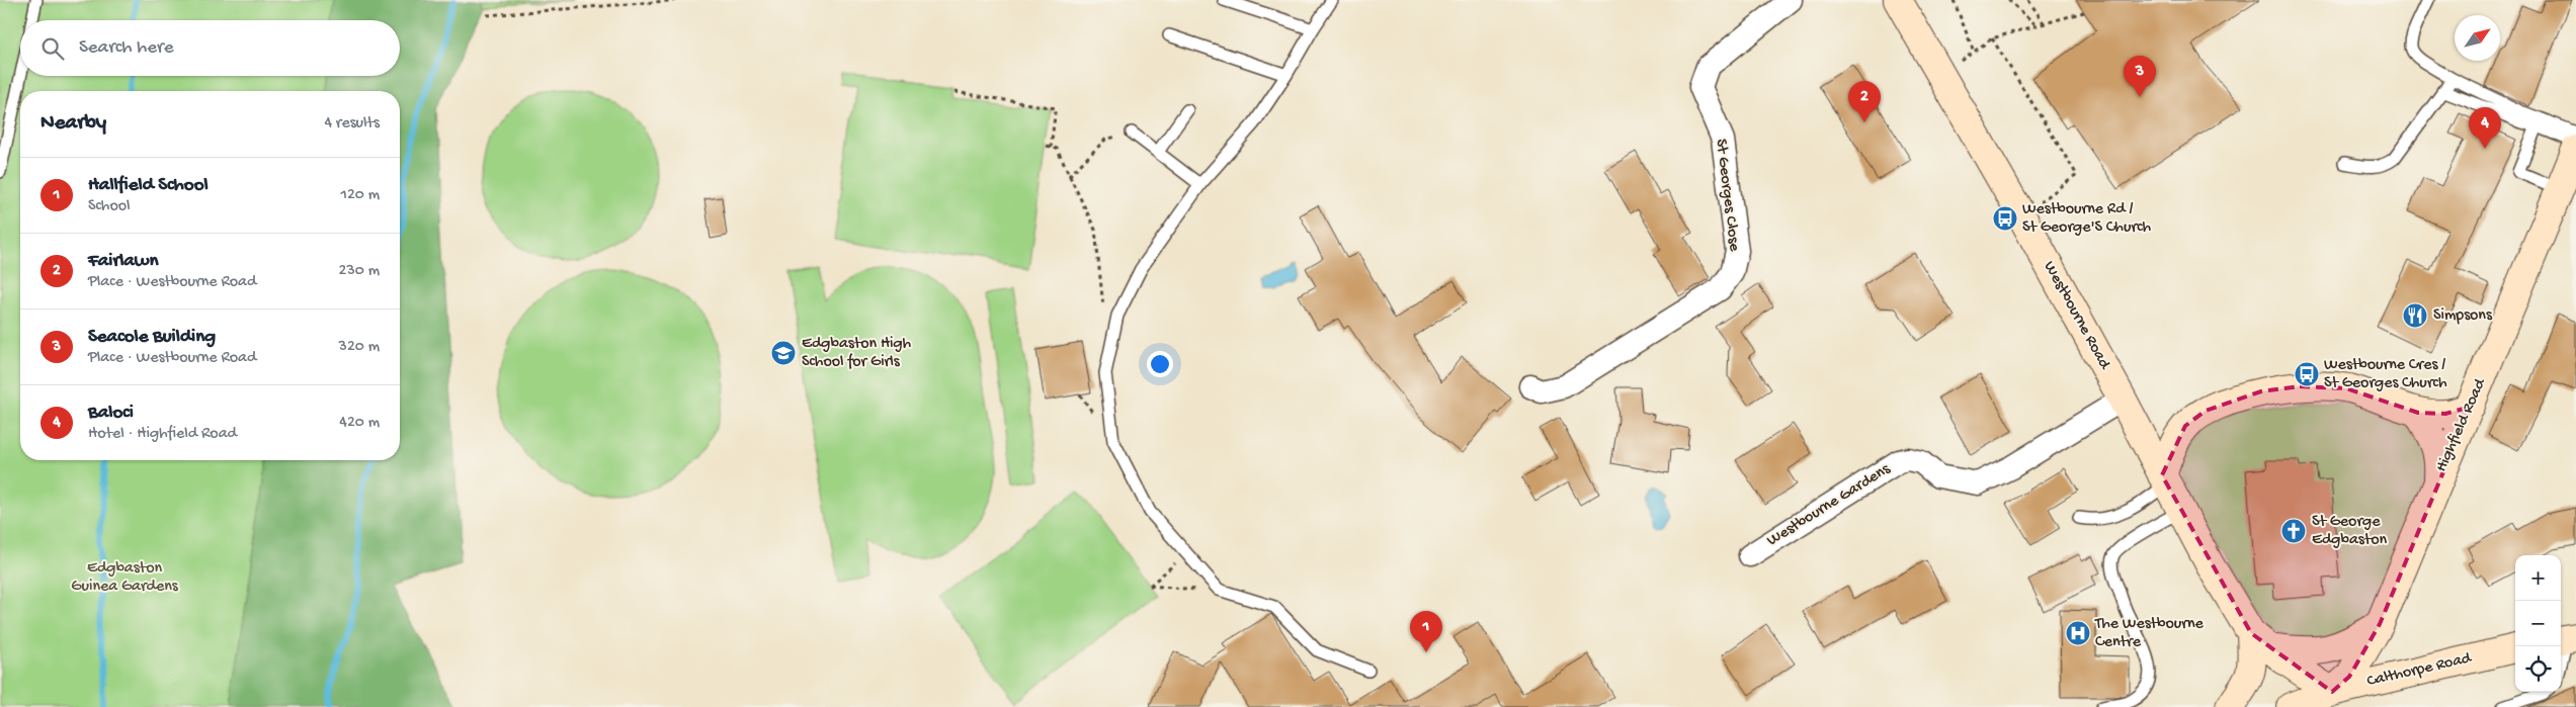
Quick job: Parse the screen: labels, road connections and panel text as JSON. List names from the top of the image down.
{
  "streets": {
    "main road": ["Westbourne Road", "Highfield Road", "Calthorpe Road"],
    "street": ["St Georges Close", "Westbourne Gardens"]
  },
  "crossings": [
    ["Westbourne Road", "Westbourne Gardens"],
    ["Highfield Road", "Calthorpe Road"]
  ],
  "parks": ["Edgbaston Guinea Gardens"],
  "places": {
    "bus stop": ["Westbourne Rd / St George'S Church", "Westbourne Cres / St Georges Church"],
    "restaurant": ["Simpsons"],
    "school or university": ["Edgbaston High School for Girls"],
    "church": ["St George Edgbaston"],
    "hospital": ["The Westbourne Centre"]
  },
  "north": "top right",
  "page": {
    "search": "Search here",
    "pins": [
      "3",
      "2",
      "4",
      "1"
    ],
    "heading": ["Nearby", "4 results"],
    "list": [
      {
        "mark": "1",
        "name": "Hallfield School",
        "note": "School",
        "value": "120 m"
      },
      {
        "mark": "2",
        "name": "Fairlawn",
        "note": "Place · Westbourne Road",
        "value": "230 m"
      },
      {
        "mark": "3",
        "name": "Seacole Building",
        "note": "Place · Westbourne Road",
        "value": "320 m"
      },
      {
        "mark": "4",
        "name": "Baloci",
        "note": "Hotel · Highfield Road",
        "value": "420 m"
      }
    ],
    "map_buttons": ["+", "−"]
  }
}
